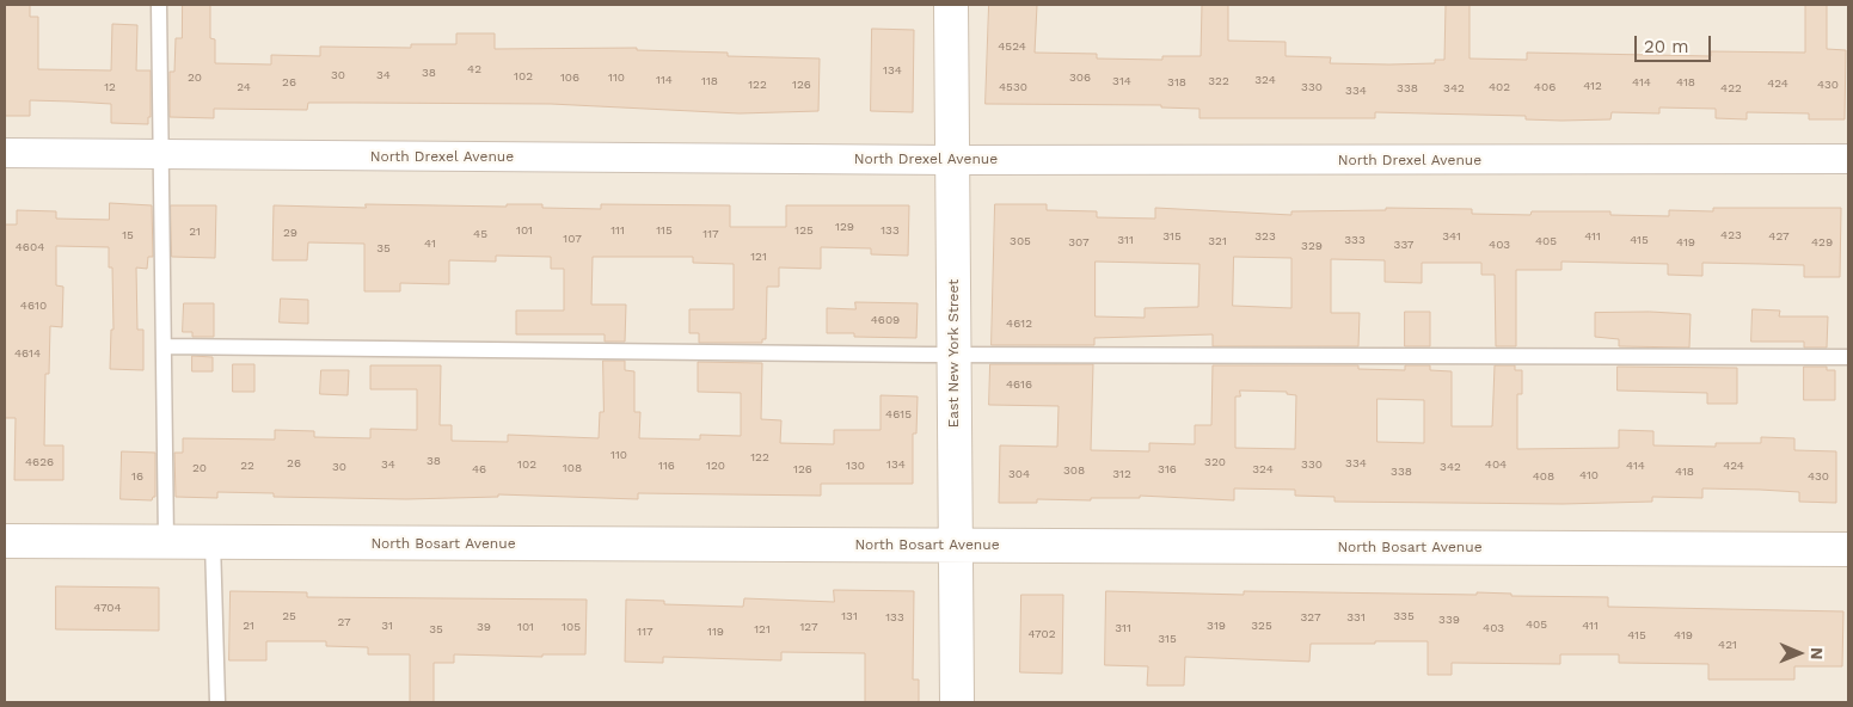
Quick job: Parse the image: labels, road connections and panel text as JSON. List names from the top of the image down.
{
  "streets": {
    "street": ["North Drexel Avenue", "East New York Street", "North Bosart Avenue"]
  },
  "crossings": [
    ["North Drexel Avenue", "East New York Street"],
    ["East New York Street", "North Bosart Avenue"]
  ],
  "house_numbers": [
    "4524",
    "42",
    "134",
    "38",
    "30",
    "34",
    "102",
    "20",
    "106",
    "110",
    "306",
    "114",
    "324",
    "118",
    "314",
    "322",
    "26",
    "318",
    "414",
    "418",
    "424",
    "122",
    "126",
    "430",
    "412",
    "12",
    "24",
    "4530",
    "330",
    "402",
    "406",
    "338",
    "342",
    "422",
    "334",
    "129",
    "101",
    "111",
    "115",
    "125",
    "133",
    "21",
    "29",
    "45",
    "117",
    "15",
    "423",
    "315",
    "323",
    "341",
    "411",
    "427",
    "107",
    "311",
    "333",
    "415",
    "305",
    "321",
    "405",
    "307",
    "419",
    "429",
    "41",
    "337",
    "403",
    "329",
    "4604",
    "35",
    "121",
    "4610",
    "4609",
    "4612",
    "4614",
    "4616",
    "4615",
    "110",
    "122",
    "38",
    "4626",
    "320",
    "26",
    "334",
    "34",
    "102",
    "134",
    "330",
    "404",
    "22",
    "116",
    "120",
    "130",
    "414",
    "424",
    "30",
    "342",
    "20",
    "108",
    "46",
    "126",
    "316",
    "324",
    "308",
    "338",
    "418",
    "304",
    "312",
    "410",
    "16",
    "408",
    "430",
    "4704",
    "25",
    "131",
    "335",
    "133",
    "327",
    "331",
    "339",
    "27",
    "405",
    "21",
    "31",
    "319",
    "325",
    "411",
    "39",
    "101",
    "105",
    "127",
    "311",
    "403",
    "35",
    "121",
    "117",
    "119",
    "4702",
    "415",
    "419",
    "315",
    "421"
  ],
  "scale_bar": "20 m",
  "north": "right"
}
